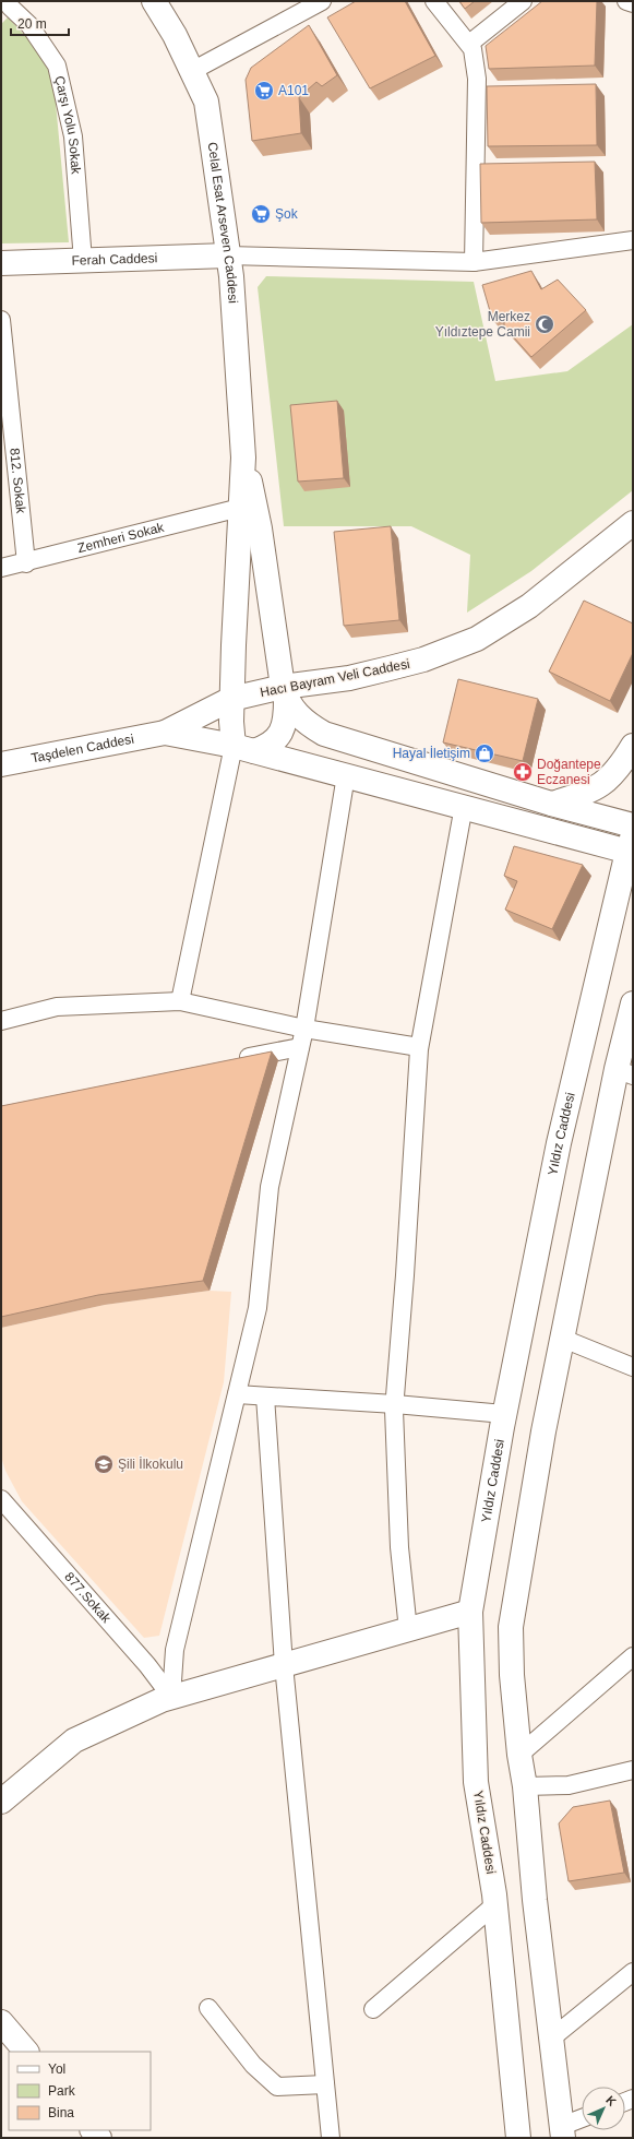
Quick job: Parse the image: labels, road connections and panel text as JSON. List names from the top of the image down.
{
  "streets": {
    "main road": [
      "Celal Esat Arseven Caddesi",
      "Ferah Caddesi",
      "Hacı Bayram Veli Caddesi",
      "Taşdelen Caddesi",
      "Yıldız Caddesi"
    ],
    "street": [
      "Çarşı Yolu Sokak",
      "812. Sokak",
      "Zemheri Sokak",
      "877.Sokak"
    ]
  },
  "crossings": [
    ["Çarşı Yolu Sokak", "Ferah Caddesi"],
    ["Celal Esat Arseven Caddesi", "Ferah Caddesi"],
    ["812. Sokak", "Zemheri Sokak"],
    ["Hacı Bayram Veli Caddesi", "Taşdelen Caddesi"]
  ],
  "places": {
    "supermarket": ["A101", "Şok"],
    "mosque": ["Merkez Yıldıztepe Camii"],
    "shop": ["Hayal İletişim"],
    "pharmacy": ["Doğantepe Eczanesi"],
    "school or university": ["Şili İlkokulu"]
  },
  "legend": ["Yol", "Park", "Bina"],
  "scale_bar": "20 m",
  "north": "top right"
}
